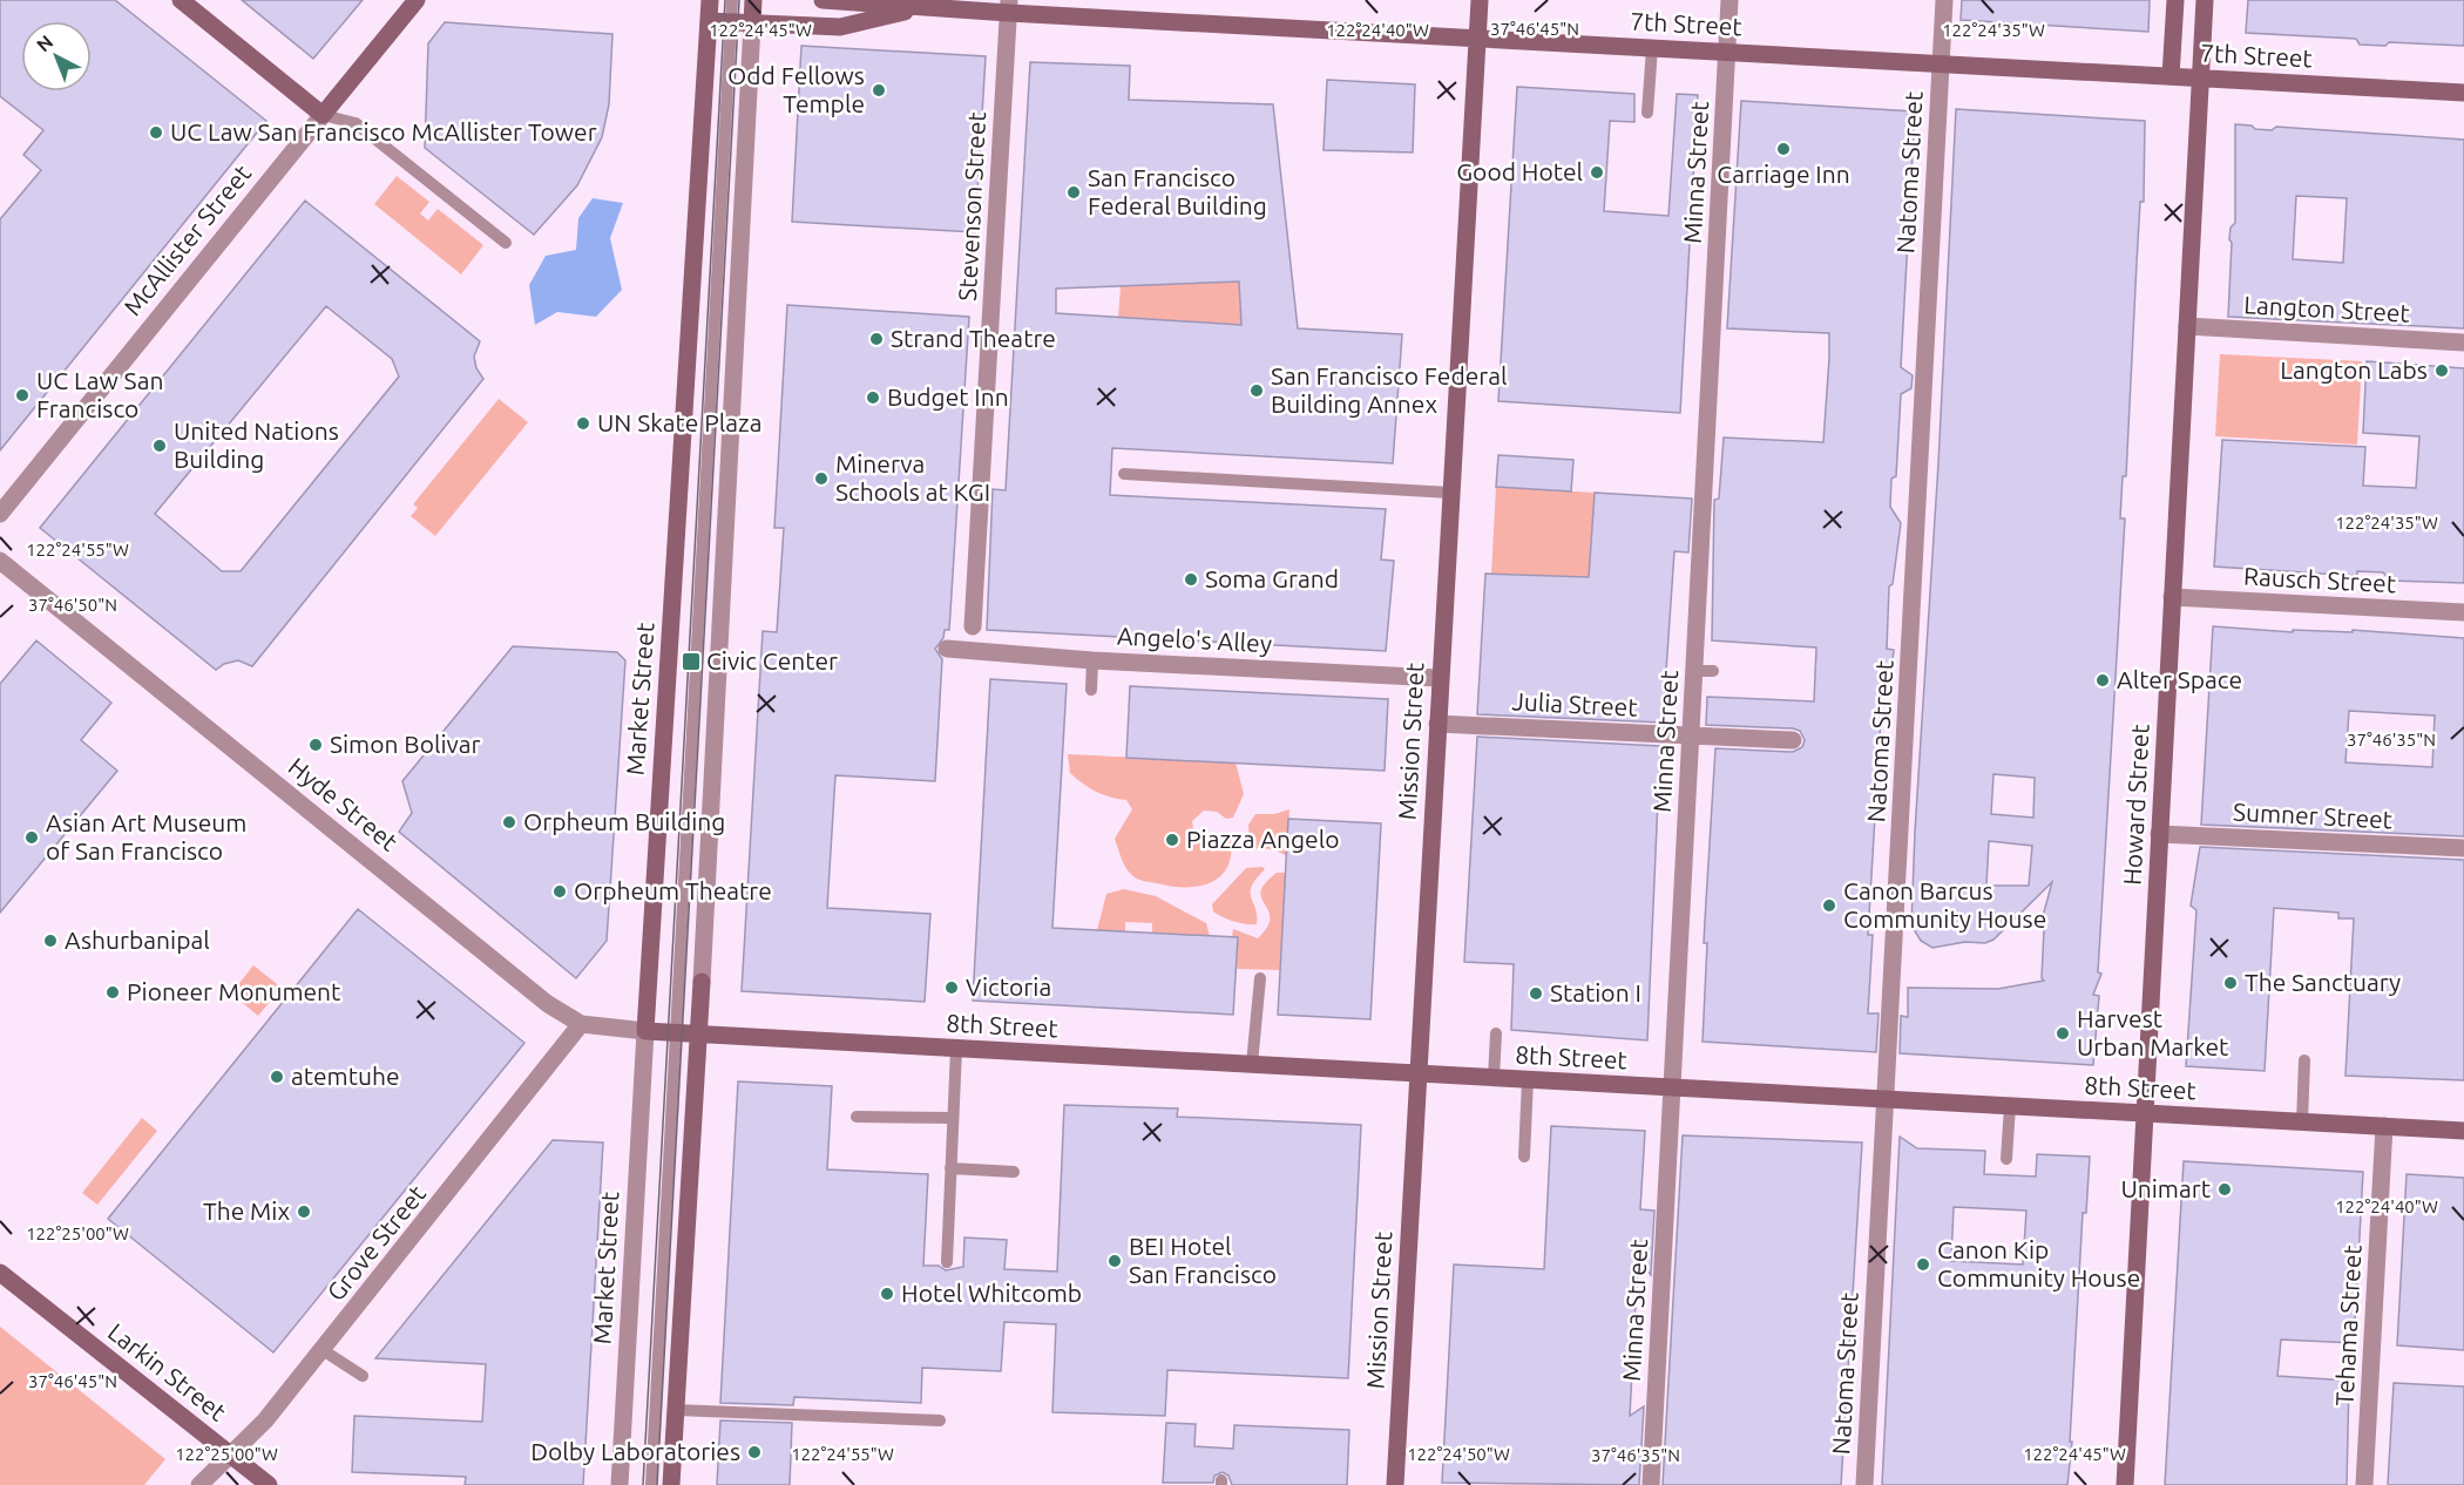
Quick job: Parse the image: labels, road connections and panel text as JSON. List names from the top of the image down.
{
  "streets": {
    "main road": [
      "7th Street",
      "McAllister Street",
      "Market Street",
      "Mission Street",
      "Hyde Street",
      "Howard Street",
      "8th Street",
      "Larkin Street"
    ],
    "street": [
      "Minna Street",
      "Natoma Street",
      "Stevenson Street",
      "Langton Street",
      "Rausch Street",
      "Angelo's Alley",
      "Julia Street",
      "Sumner Street",
      "Grove Street",
      "Tehama Street"
    ]
  },
  "crossings": [
    ["7th Street", "Minna Street"],
    ["7th Street", "Natoma Street"],
    ["7th Street", "Stevenson Street"],
    ["7th Street", "Mission Street"],
    ["7th Street", "Howard Street"],
    ["Minna Street", "Julia Street"],
    ["Minna Street", "8th Street"],
    ["Natoma Street", "8th Street"],
    ["Langton Street", "Howard Street"],
    ["Rausch Street", "Howard Street"],
    ["Angelo's Alley", "Mission Street"],
    ["Market Street", "Hyde Street"],
    ["Market Street", "8th Street"],
    ["Julia Street", "Mission Street"],
    ["Mission Street", "8th Street"],
    ["Hyde Street", "8th Street"],
    ["Hyde Street", "Grove Street"],
    ["Howard Street", "Sumner Street"],
    ["Howard Street", "8th Street"],
    ["8th Street", "Tehama Street"],
    ["Grove Street", "Larkin Street"]
  ],
  "places": {
    "other": [
      "Odd Fellows Temple",
      "UC Law San Francisco McAllister Tower",
      "Carriage Inn",
      "Good Hotel",
      "San Francisco Federal Building",
      "Strand Theatre",
      "Langton Labs",
      "San Francisco Federal Building Annex",
      "UC Law San Francisco",
      "Budget Inn",
      "UN Skate Plaza",
      "United Nations Building",
      "Minerva Schools at KGI",
      "Soma Grand",
      "Alter Space",
      "Simon Bolivar",
      "Orpheum Building",
      "Asian Art Museum of San Francisco",
      "Piazza Angelo",
      "Orpheum Theatre",
      "Canon Barcus Community House",
      "Ashurbanipal",
      "The Sanctuary",
      "Victoria",
      "Pioneer Monument",
      "Station I",
      "Harvest Urban Market",
      "atemtuhe",
      "Unimart",
      "The Mix",
      "BEI Hotel San Francisco",
      "Canon Kip Community House",
      "Hotel Whitcomb",
      "Dolby Laboratories"
    ],
    "transit": ["Civic Center"]
  },
  "north": "top left",
  "coordinates": [
    "37°46'45\"N",
    "122°24'45\"W",
    "122°24'40\"W",
    "122°24'35\"W",
    "122°24'55\"W",
    "37°46'50\"N",
    "37°46'35\"N",
    "122°25'00\"W",
    "122°24'50\"W"
  ]
}
